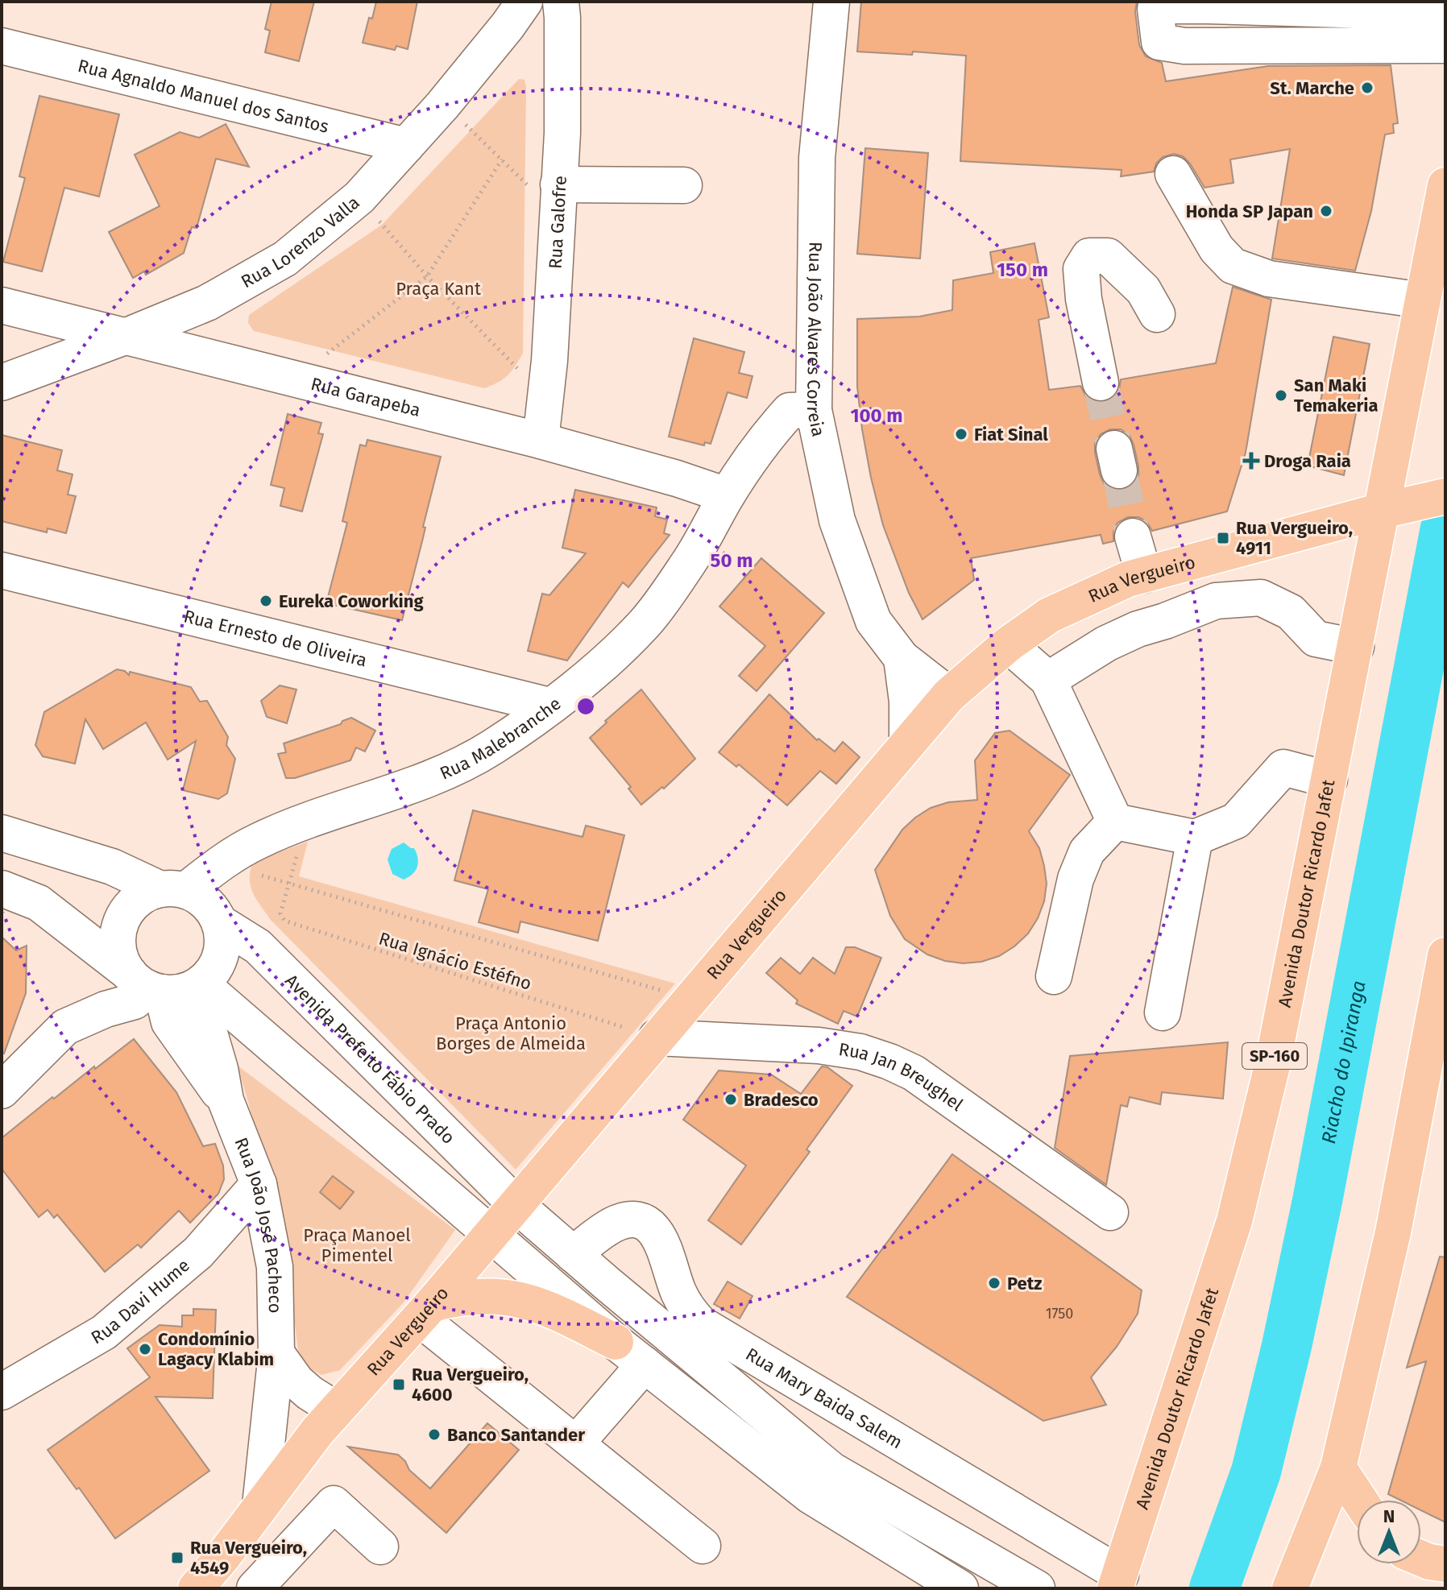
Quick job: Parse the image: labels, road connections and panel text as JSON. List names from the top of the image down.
{
  "streets": {
    "main road": ["Rua Vergueiro", "Avenida Doutor Ricardo Jafet", "SP-160"],
    "street": [
      "Rua Agnaldo Manuel dos Santos",
      "Rua Galofre",
      "Rua Lorenzo Valla",
      "Rua João Alvares Correia",
      "Rua Garapeba",
      "Rua Ernesto de Oliveira",
      "Rua Malebranche",
      "Avenida Prefeito Fábio Prado",
      "Rua Jan Breughel",
      "Rua João José Pacheco",
      "Rua Davi Hume",
      "Rua Mary Baida Salem"
    ],
    "path": ["Rua Ignácio Estéfno"]
  },
  "crossings": [
    ["Rua Agnaldo Manuel dos Santos", "Rua Lorenzo Valla"],
    ["Rua Galofre", "Rua Garapeba"],
    ["Rua Lorenzo Valla", "Rua Garapeba"],
    ["Rua João Alvares Correia", "Rua Vergueiro"],
    ["Rua João Alvares Correia", "Rua Malebranche"],
    ["Rua Garapeba", "Rua Malebranche"],
    ["Rua Vergueiro", "Avenida Doutor Ricardo Jafet"],
    ["Rua Vergueiro", "Rua Ignácio Estéfno"],
    ["Rua Vergueiro", "Avenida Prefeito Fábio Prado"],
    ["Rua Vergueiro", "Rua Jan Breughel"],
    ["Rua Vergueiro", "Rua João José Pacheco"],
    ["Rua Ernesto de Oliveira", "Rua Malebranche"],
    ["Rua Malebranche", "Avenida Prefeito Fábio Prado"],
    ["Rua Malebranche", "Rua João José Pacheco"],
    ["Avenida Doutor Ricardo Jafet", "Rua Mary Baida Salem"],
    ["Rua Ignácio Estéfno", "Rua Jan Breughel"],
    ["Avenida Prefeito Fábio Prado", "Rua João José Pacheco"],
    ["Avenida Prefeito Fábio Prado", "Rua Mary Baida Salem"],
    ["Rua João José Pacheco", "Rua Davi Hume"]
  ],
  "water": ["Riacho do Ipiranga"],
  "parks": ["Praça Kant", "Praça Antonio Borges de Almeida", "Praça Manoel Pimentel"],
  "places": {
    "other": [
      "St. Marche",
      "Honda SP Japan",
      "San Maki Temakeria",
      "Fiat Sinal",
      "Eureka Coworking",
      "Bradesco",
      "Petz",
      "Condomínio Lagacy Klabim",
      "Banco Santander"
    ],
    "health": ["Droga Raia"],
    "transit": ["Rua Vergueiro, 4911", "Rua Vergueiro, 4600", "Rua Vergueiro, 4549"]
  },
  "house_numbers": ["1750"],
  "north": "top",
  "rings": ["150 m", "100 m", "50 m"]
}
